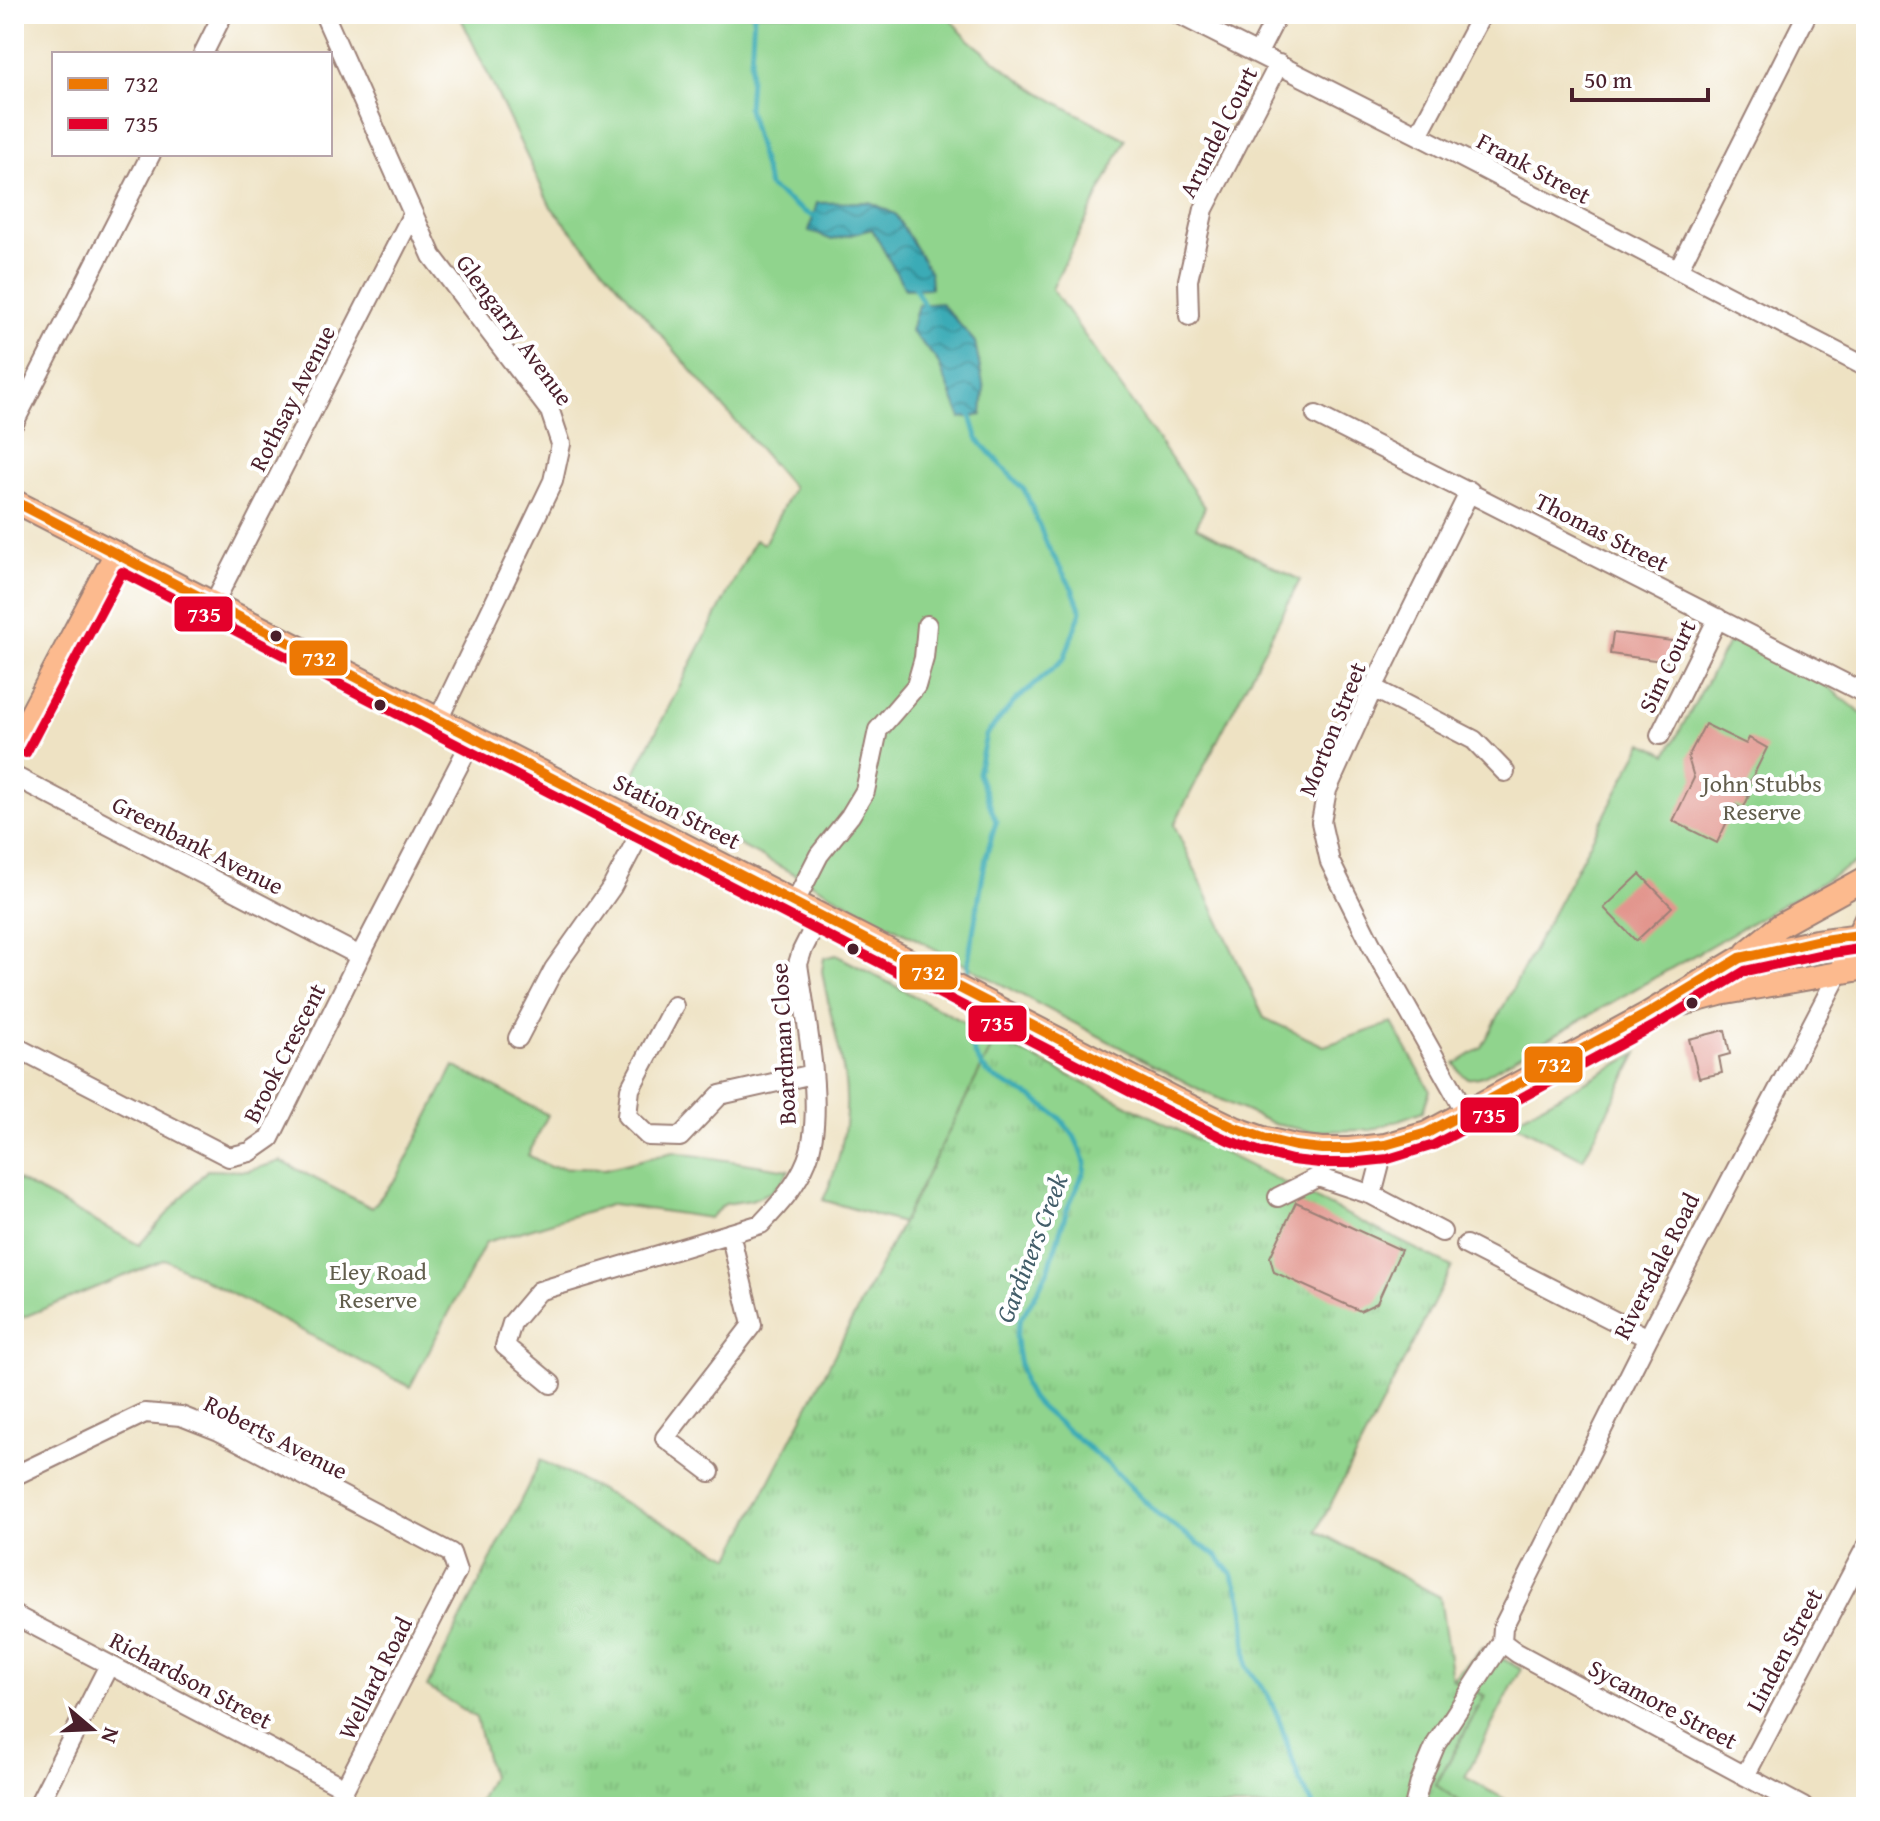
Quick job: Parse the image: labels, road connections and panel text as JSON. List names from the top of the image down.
{
  "streets": {
    "main road": ["Station Street", "Riversdale Road"],
    "street": [
      "Arundel Court",
      "Frank Street",
      "Glengarry Avenue",
      "Rothsay Avenue",
      "Thomas Street",
      "Sim Court",
      "Morton Street",
      "Greenbank Avenue",
      "Boardman Close",
      "Brook Crescent",
      "Roberts Avenue",
      "Linden Street",
      "Wellard Road",
      "Richardson Street",
      "Sycamore Street"
    ]
  },
  "crossings": [
    ["Arundel Court", "Frank Street"],
    ["Glengarry Avenue", "Rothsay Avenue"],
    ["Glengarry Avenue", "Station Street"],
    ["Rothsay Avenue", "Station Street"],
    ["Thomas Street", "Sim Court"],
    ["Thomas Street", "Morton Street"],
    ["Morton Street", "Station Street"],
    ["Station Street", "Boardman Close"],
    ["Station Street", "Brook Crescent"],
    ["Station Street", "Riversdale Road"],
    ["Greenbank Avenue", "Brook Crescent"],
    ["Riversdale Road", "Sycamore Street"],
    ["Roberts Avenue", "Wellard Road"],
    ["Linden Street", "Sycamore Street"],
    ["Wellard Road", "Richardson Street"]
  ],
  "water": ["Gardiners Creek"],
  "parks": ["John Stubbs Reserve", "Eley Road Reserve"],
  "lines": ["transit line 732", "transit line 735"],
  "legend": ["732", "735"],
  "scale_bar": "50 m",
  "north": "right"
}
